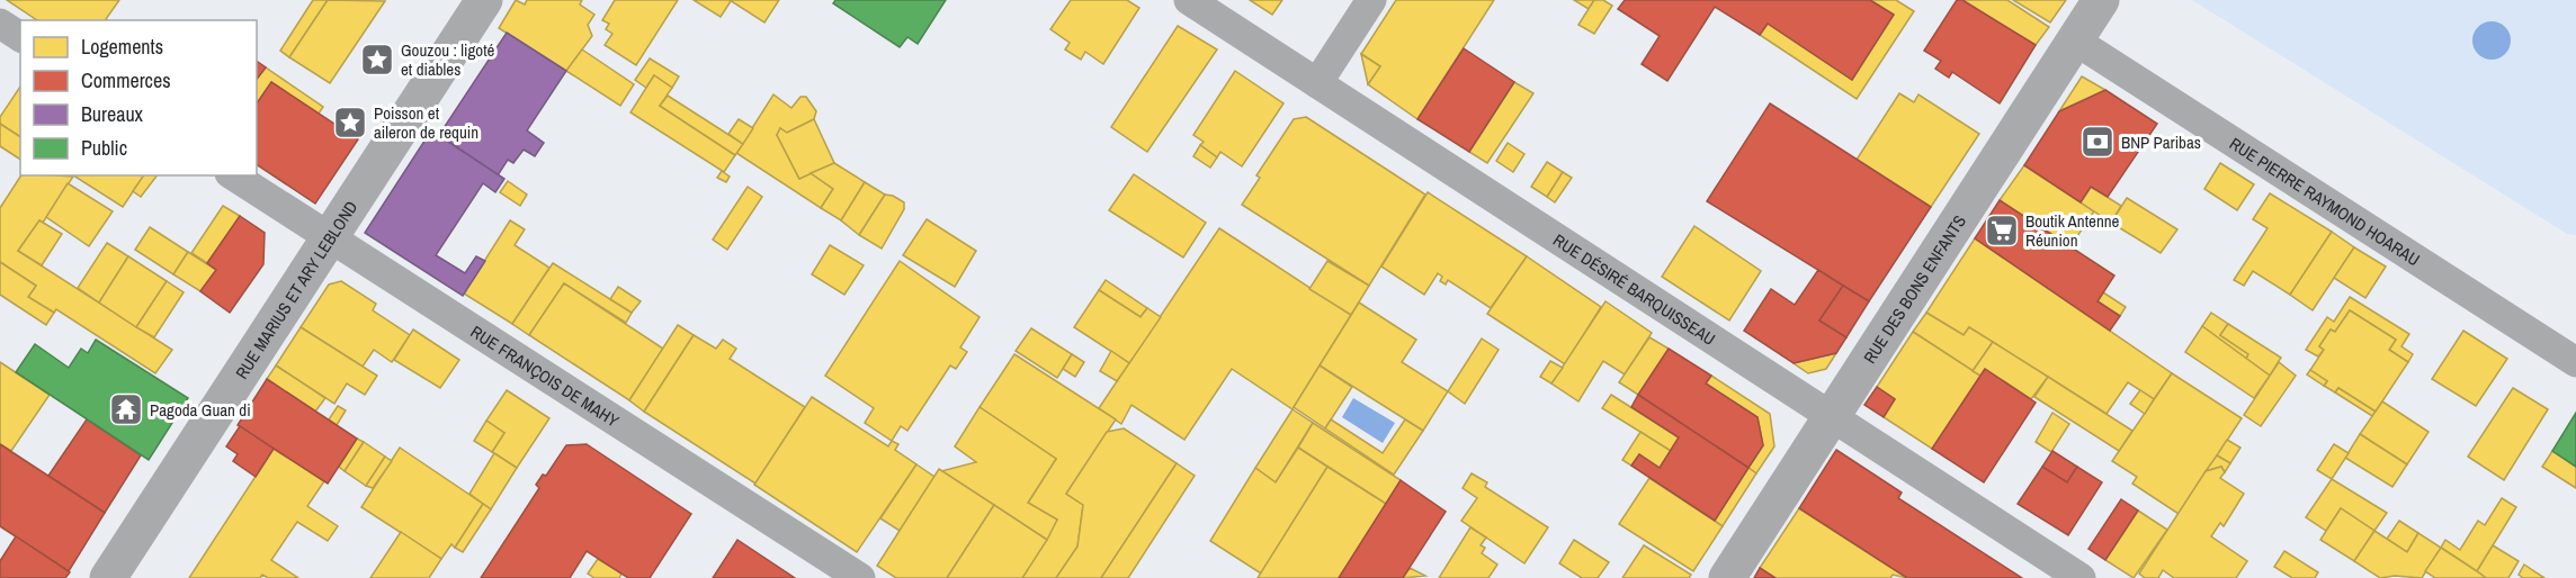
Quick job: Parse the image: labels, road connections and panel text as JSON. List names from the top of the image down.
{
  "streets": {
    "street": [
      "RUE PIERRE RAYMOND HOARAU",
      "RUE DÉSIRÉ BARQUISSEAU",
      "RUE MARIUS ET ARY LEBLOND",
      "RUE DES BONS ENFANTS",
      "RUE FRANÇOIS DE MAHY"
    ]
  },
  "crossings": [
    ["RUE PIERRE RAYMOND HOARAU", "RUE DES BONS ENFANTS"],
    ["RUE DÉSIRÉ BARQUISSEAU", "RUE DES BONS ENFANTS"],
    ["RUE MARIUS ET ARY LEBLOND", "RUE FRANÇOIS DE MAHY"]
  ],
  "places": {
    "place": ["Gouzou : ligoté et diables", "Poisson et aileron de requin"],
    "bank": ["BNP Paribas"],
    "supermarket": ["Boutik Antenne Réunion"],
    "temple": ["Pagoda Guan di"]
  },
  "legend": [
    "Logements",
    "Commerces",
    "Bureaux",
    "Public"
  ]
}
